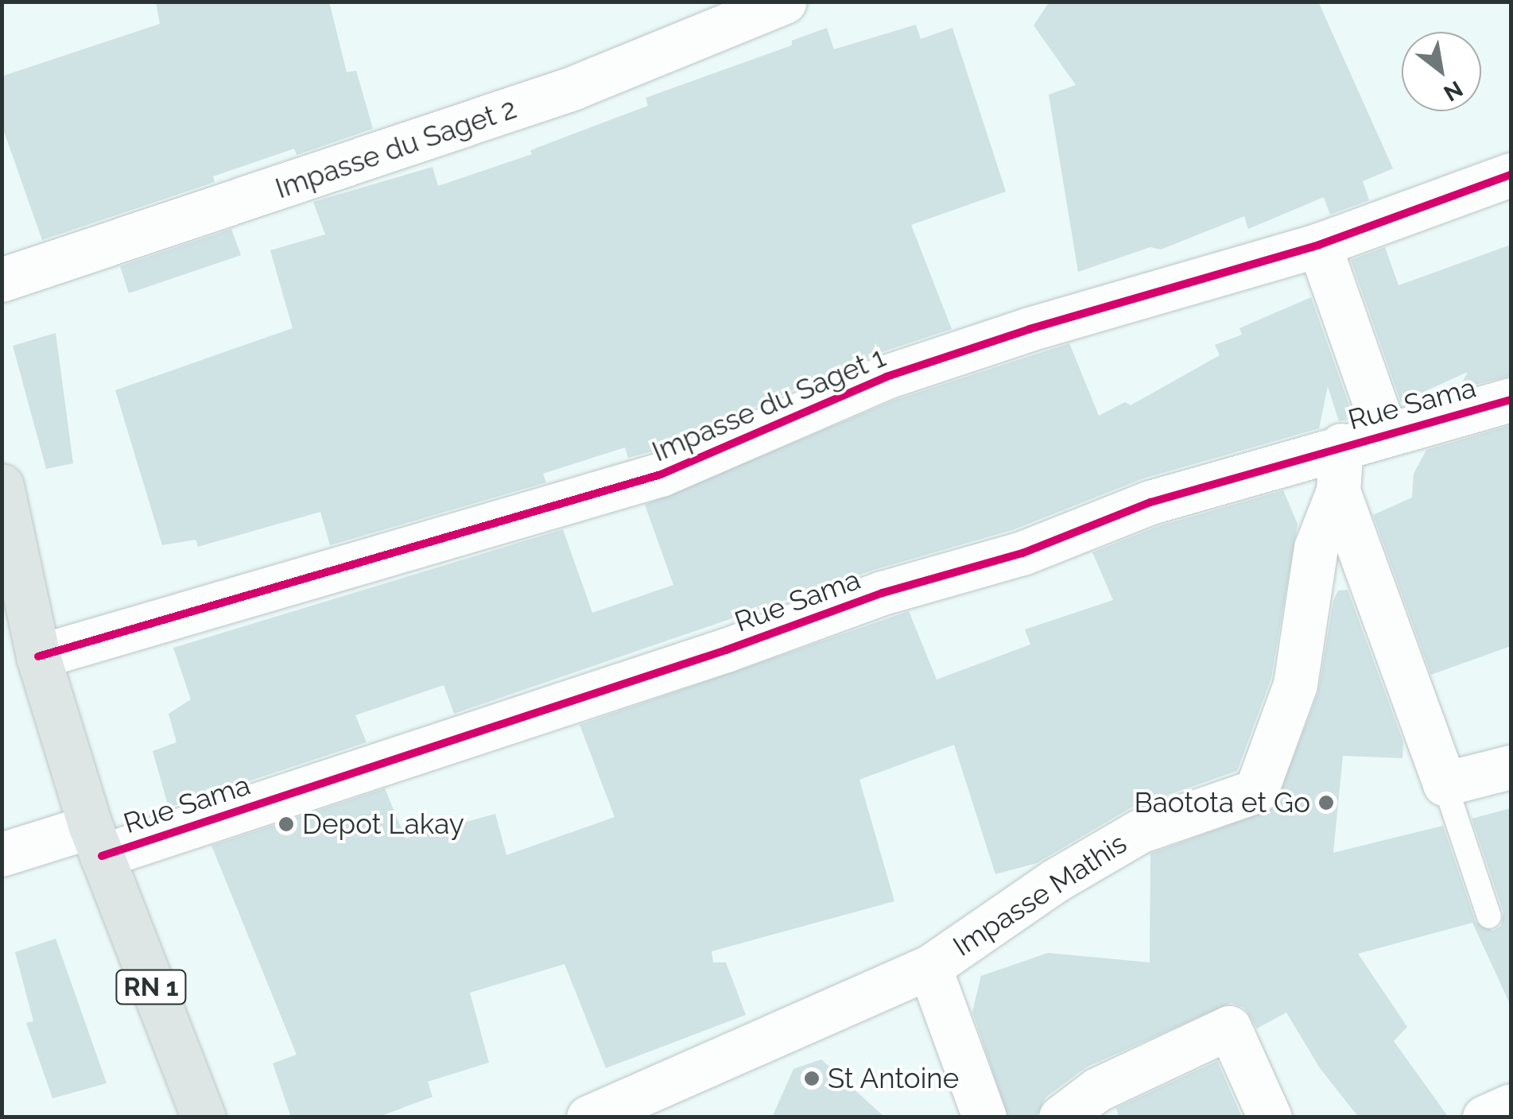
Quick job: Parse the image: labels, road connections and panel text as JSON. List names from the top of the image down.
{
  "streets": {
    "main road": ["RN 1"],
    "street": [
      "Impasse du Saget 2",
      "Rue Sama",
      "Impasse du Saget 1",
      "Impasse Mathis"
    ]
  },
  "crossings": [
    ["Rue Sama", "Impasse Mathis"],
    ["Rue Sama", "RN 1"],
    ["Impasse du Saget 1", "RN 1"]
  ],
  "places": ["Baotota et Go", "Depot Lakay", "St Antoine"],
  "north": "bottom right"
}
